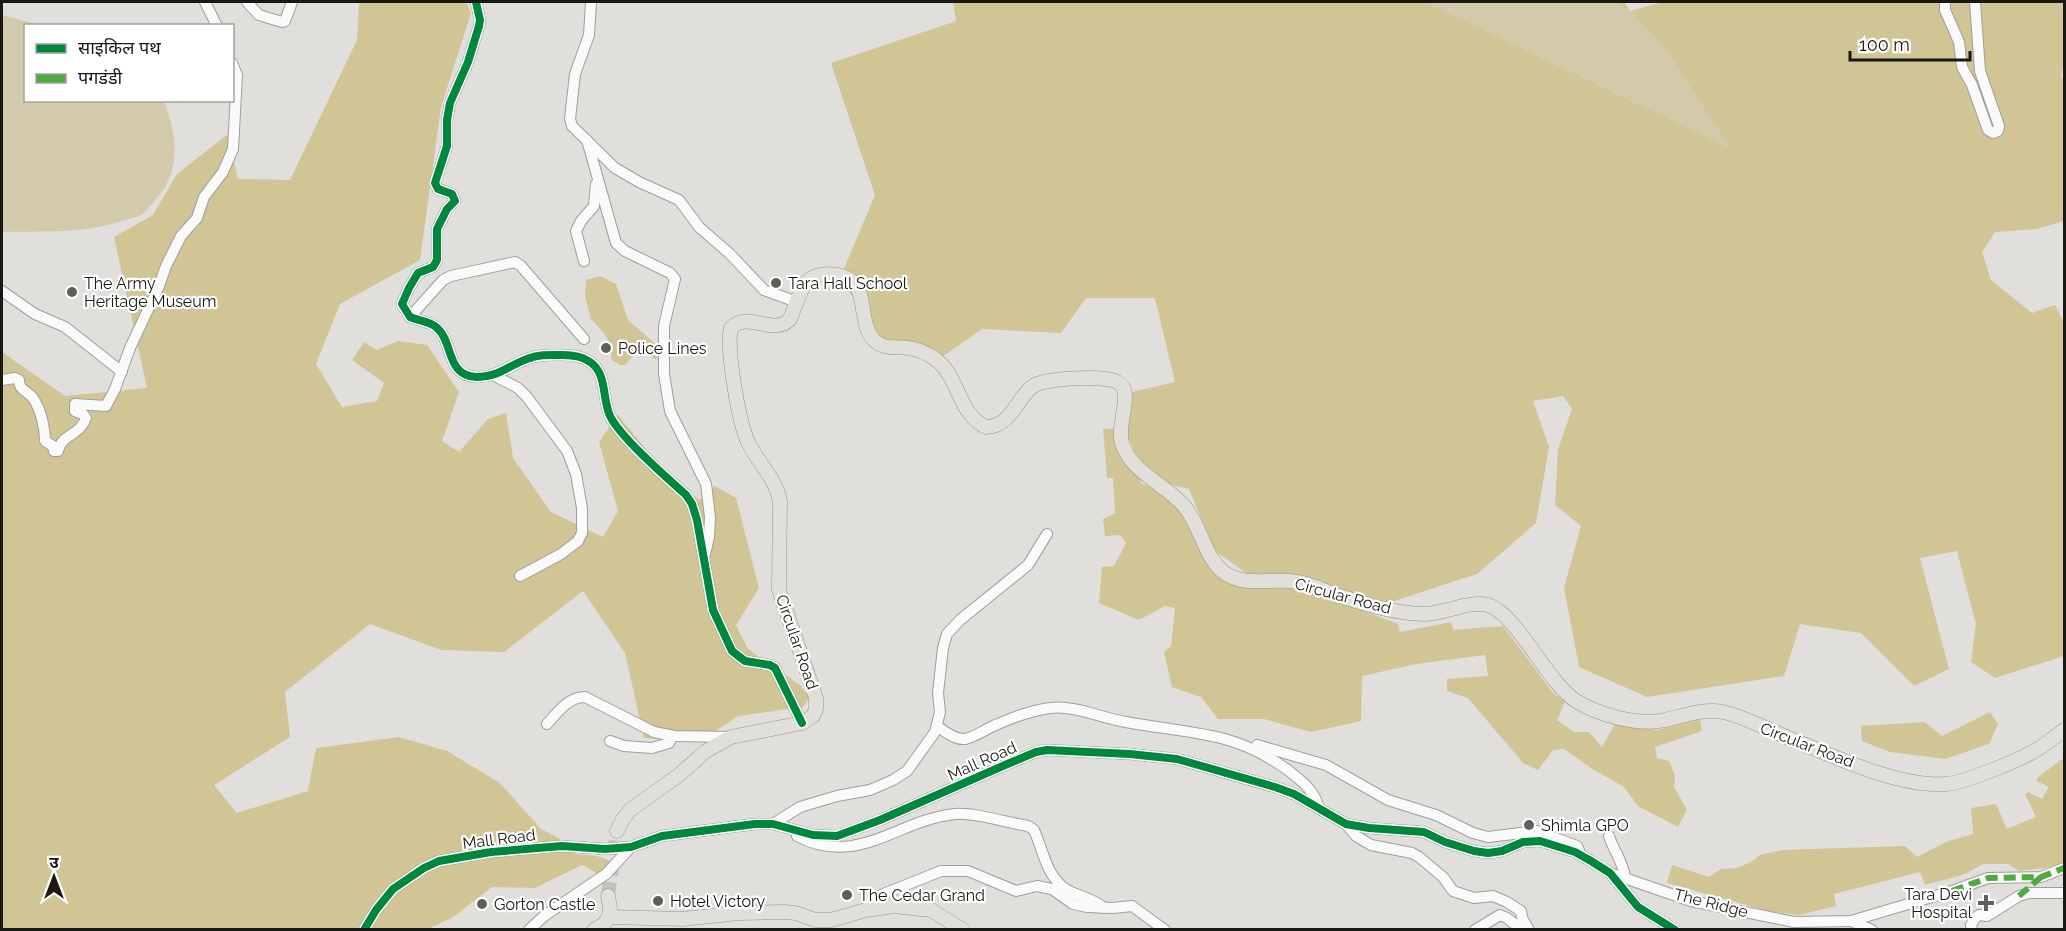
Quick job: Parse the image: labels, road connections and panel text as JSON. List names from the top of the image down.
{
  "streets": {
    "main road": ["Circular Road"],
    "street": ["Mall Road", "The Ridge"]
  },
  "crossings": [
    ["Mall Road", "The Ridge"]
  ],
  "places": {
    "other": [
      "Tara Hall School",
      "The Army Heritage Museum",
      "Police Lines",
      "Shimla GPO",
      "The Cedar Grand",
      "Hotel Victory",
      "Gorton Castle"
    ],
    "health": ["Tara Devi Hospital"]
  },
  "legend": ["साइकिल पथ", "पगडंडी"],
  "scale_bar": "100 m",
  "north": "top"
}
